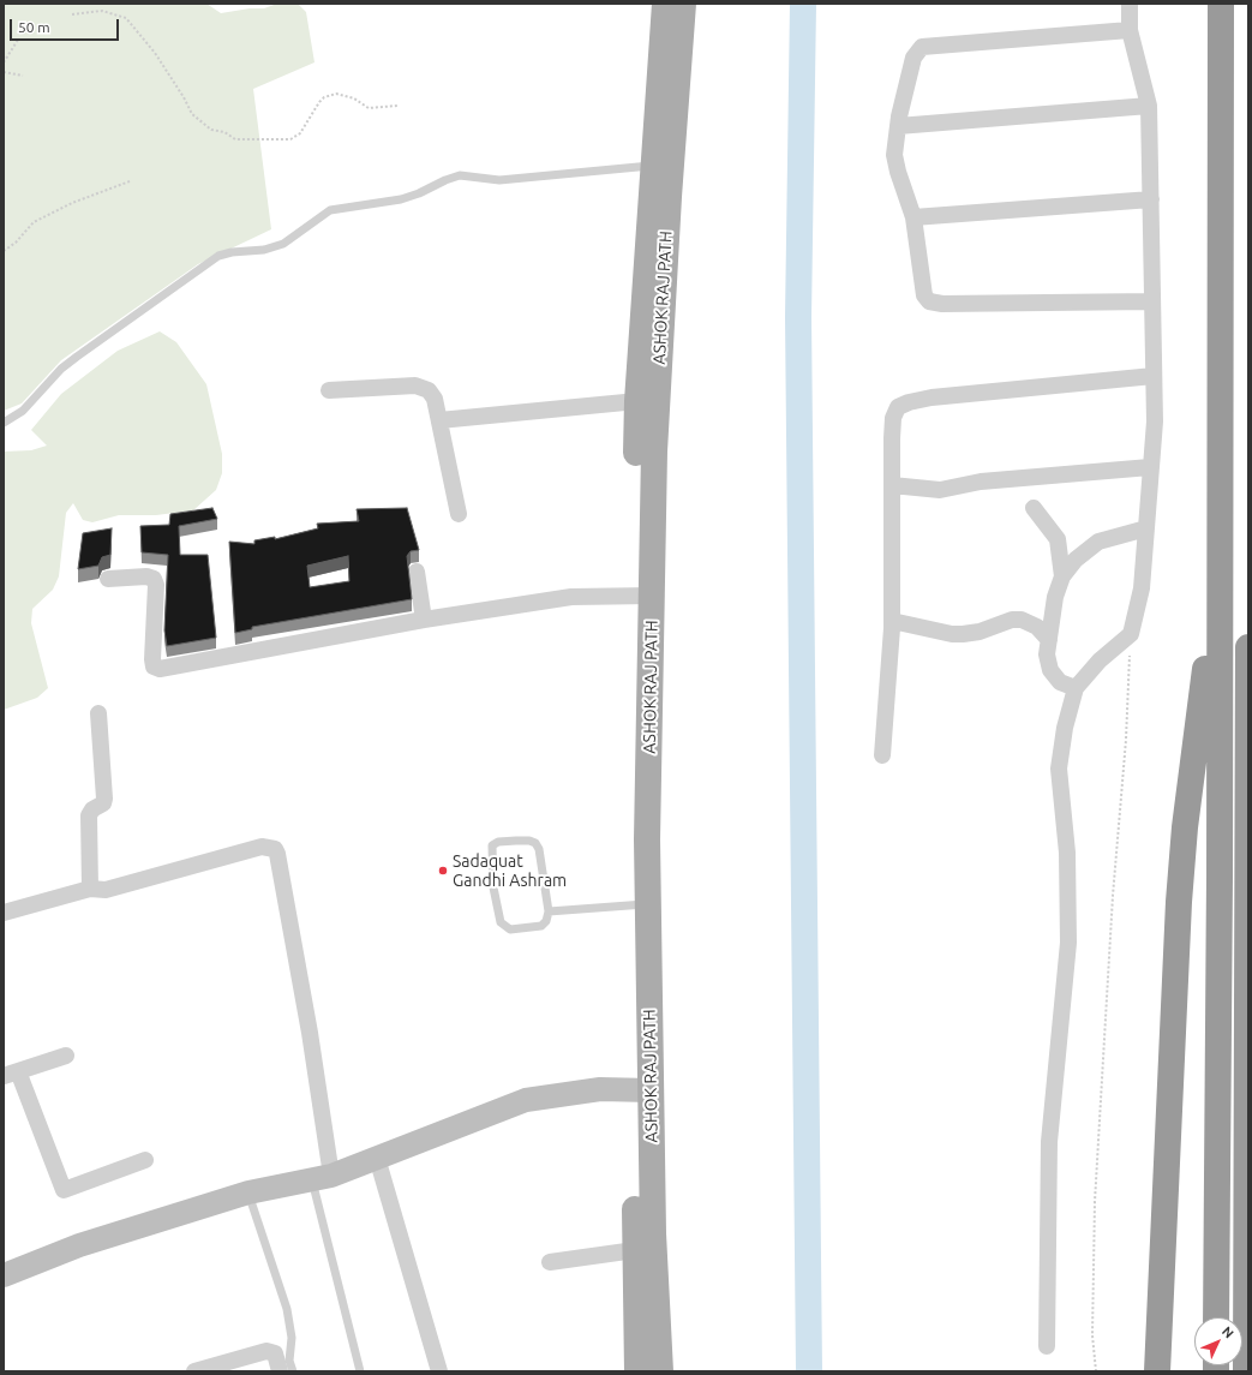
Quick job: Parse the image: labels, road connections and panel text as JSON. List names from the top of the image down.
{
  "streets": {
    "main road": ["ASHOK RAJ PATH"]
  },
  "places": ["Sadaquat Gandhi Ashram"],
  "scale_bar": "50 m",
  "north": "top right"
}
